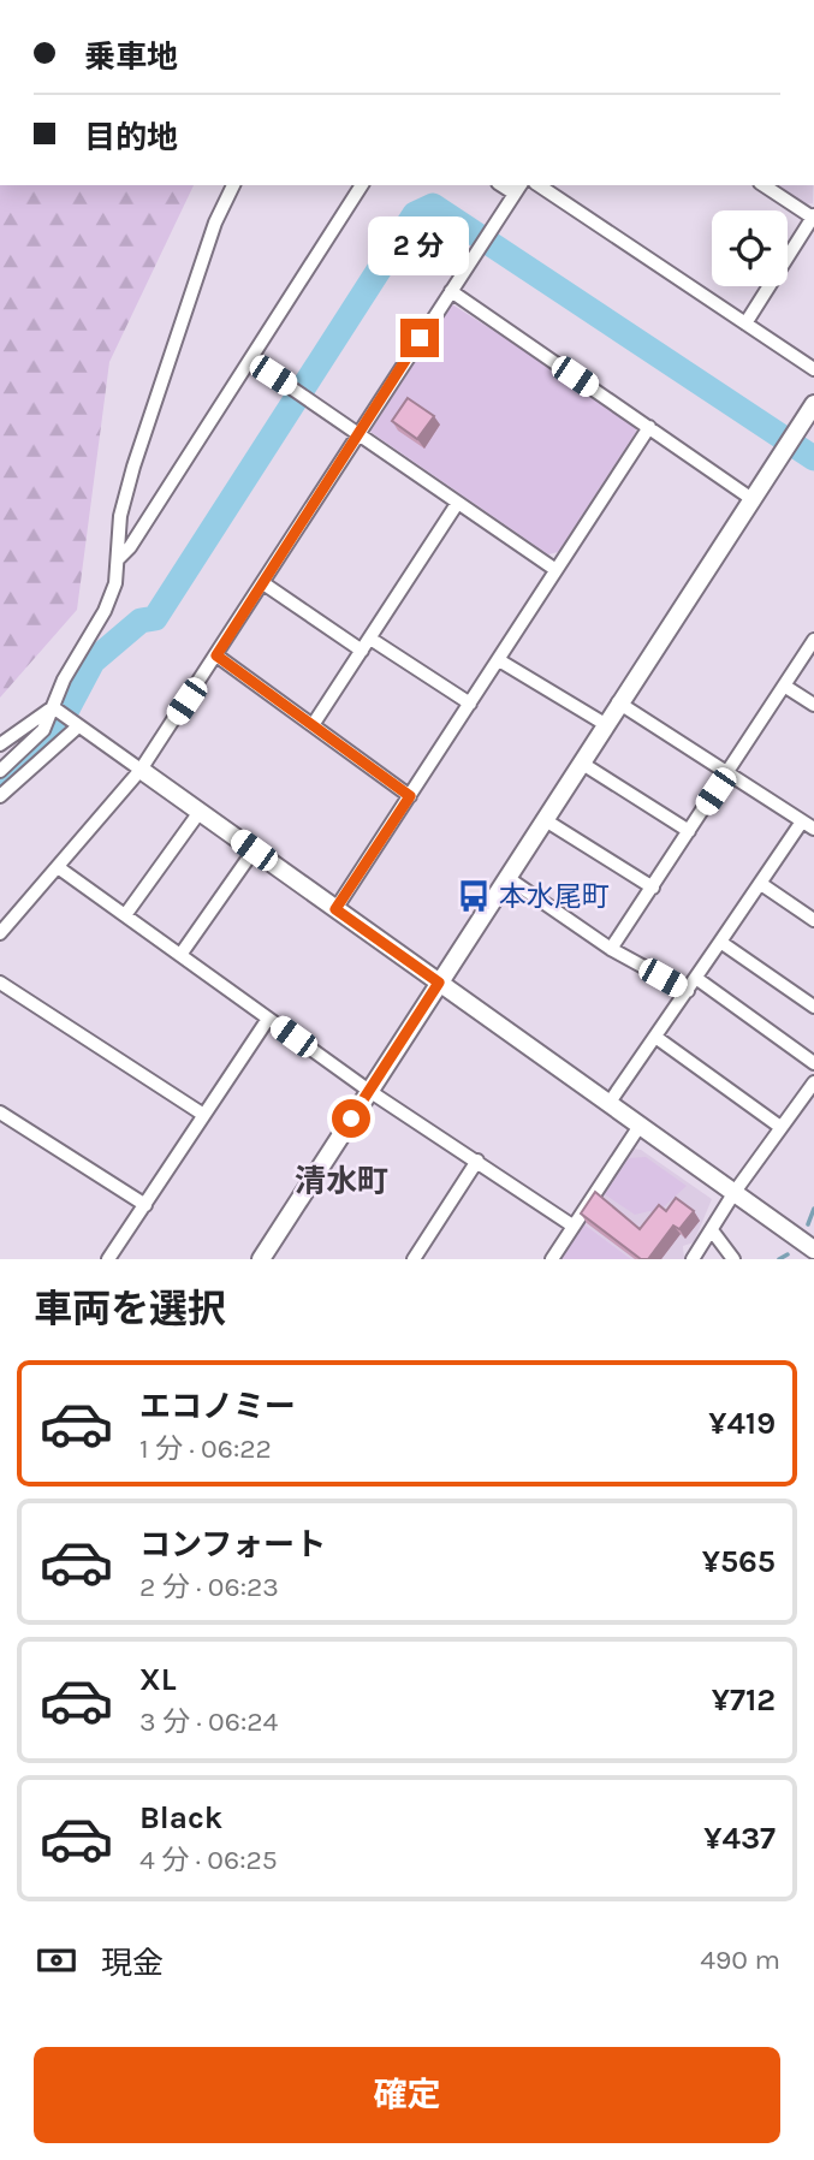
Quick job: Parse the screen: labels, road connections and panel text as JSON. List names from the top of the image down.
{
  "districts": ["清水町"],
  "places": {
    "bus stop": ["本水尾町"]
  },
  "page": {
    "banner": ["乗車地", "目的地"],
    "bubble": "2 分",
    "heading": "車両を選択",
    "list": [
      {
        "name": "エコノミー",
        "note": "1 分 · 06:22",
        "value": "¥419"
      },
      {
        "name": "コンフォート",
        "note": "2 分 · 06:23",
        "value": "¥565"
      },
      {
        "name": "XL",
        "note": "3 分 · 06:24",
        "value": "¥712"
      },
      {
        "name": "Black",
        "note": "4 分 · 06:25",
        "value": "¥437"
      }
    ],
    "pay": ["現金", "490 m"],
    "buttons": "確定"
  }
}
